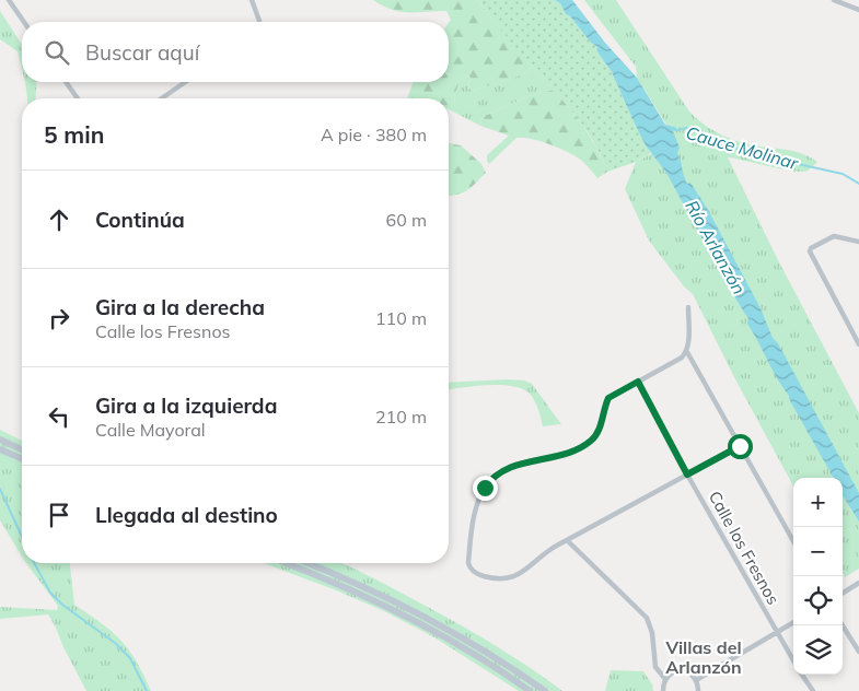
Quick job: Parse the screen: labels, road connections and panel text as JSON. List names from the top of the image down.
{
  "streets": {
    "street": ["Calle los Fresnos"]
  },
  "districts": ["Villas del Arlanzón"],
  "water": ["Cauce Molinar", "Río Arlanzón"],
  "page": {
    "search": "Buscar aquí",
    "heading": ["5 min", "A pie · 380 m"],
    "list": [
      ["Continúa", "60 m"],
      ["Gira a la derecha", "Calle los Fresnos", "110 m"],
      ["Gira a la izquierda", "Calle Mayoral", "210 m"],
      "Llegada al destino"
    ],
    "map_buttons": ["+", "−"]
  }
}
